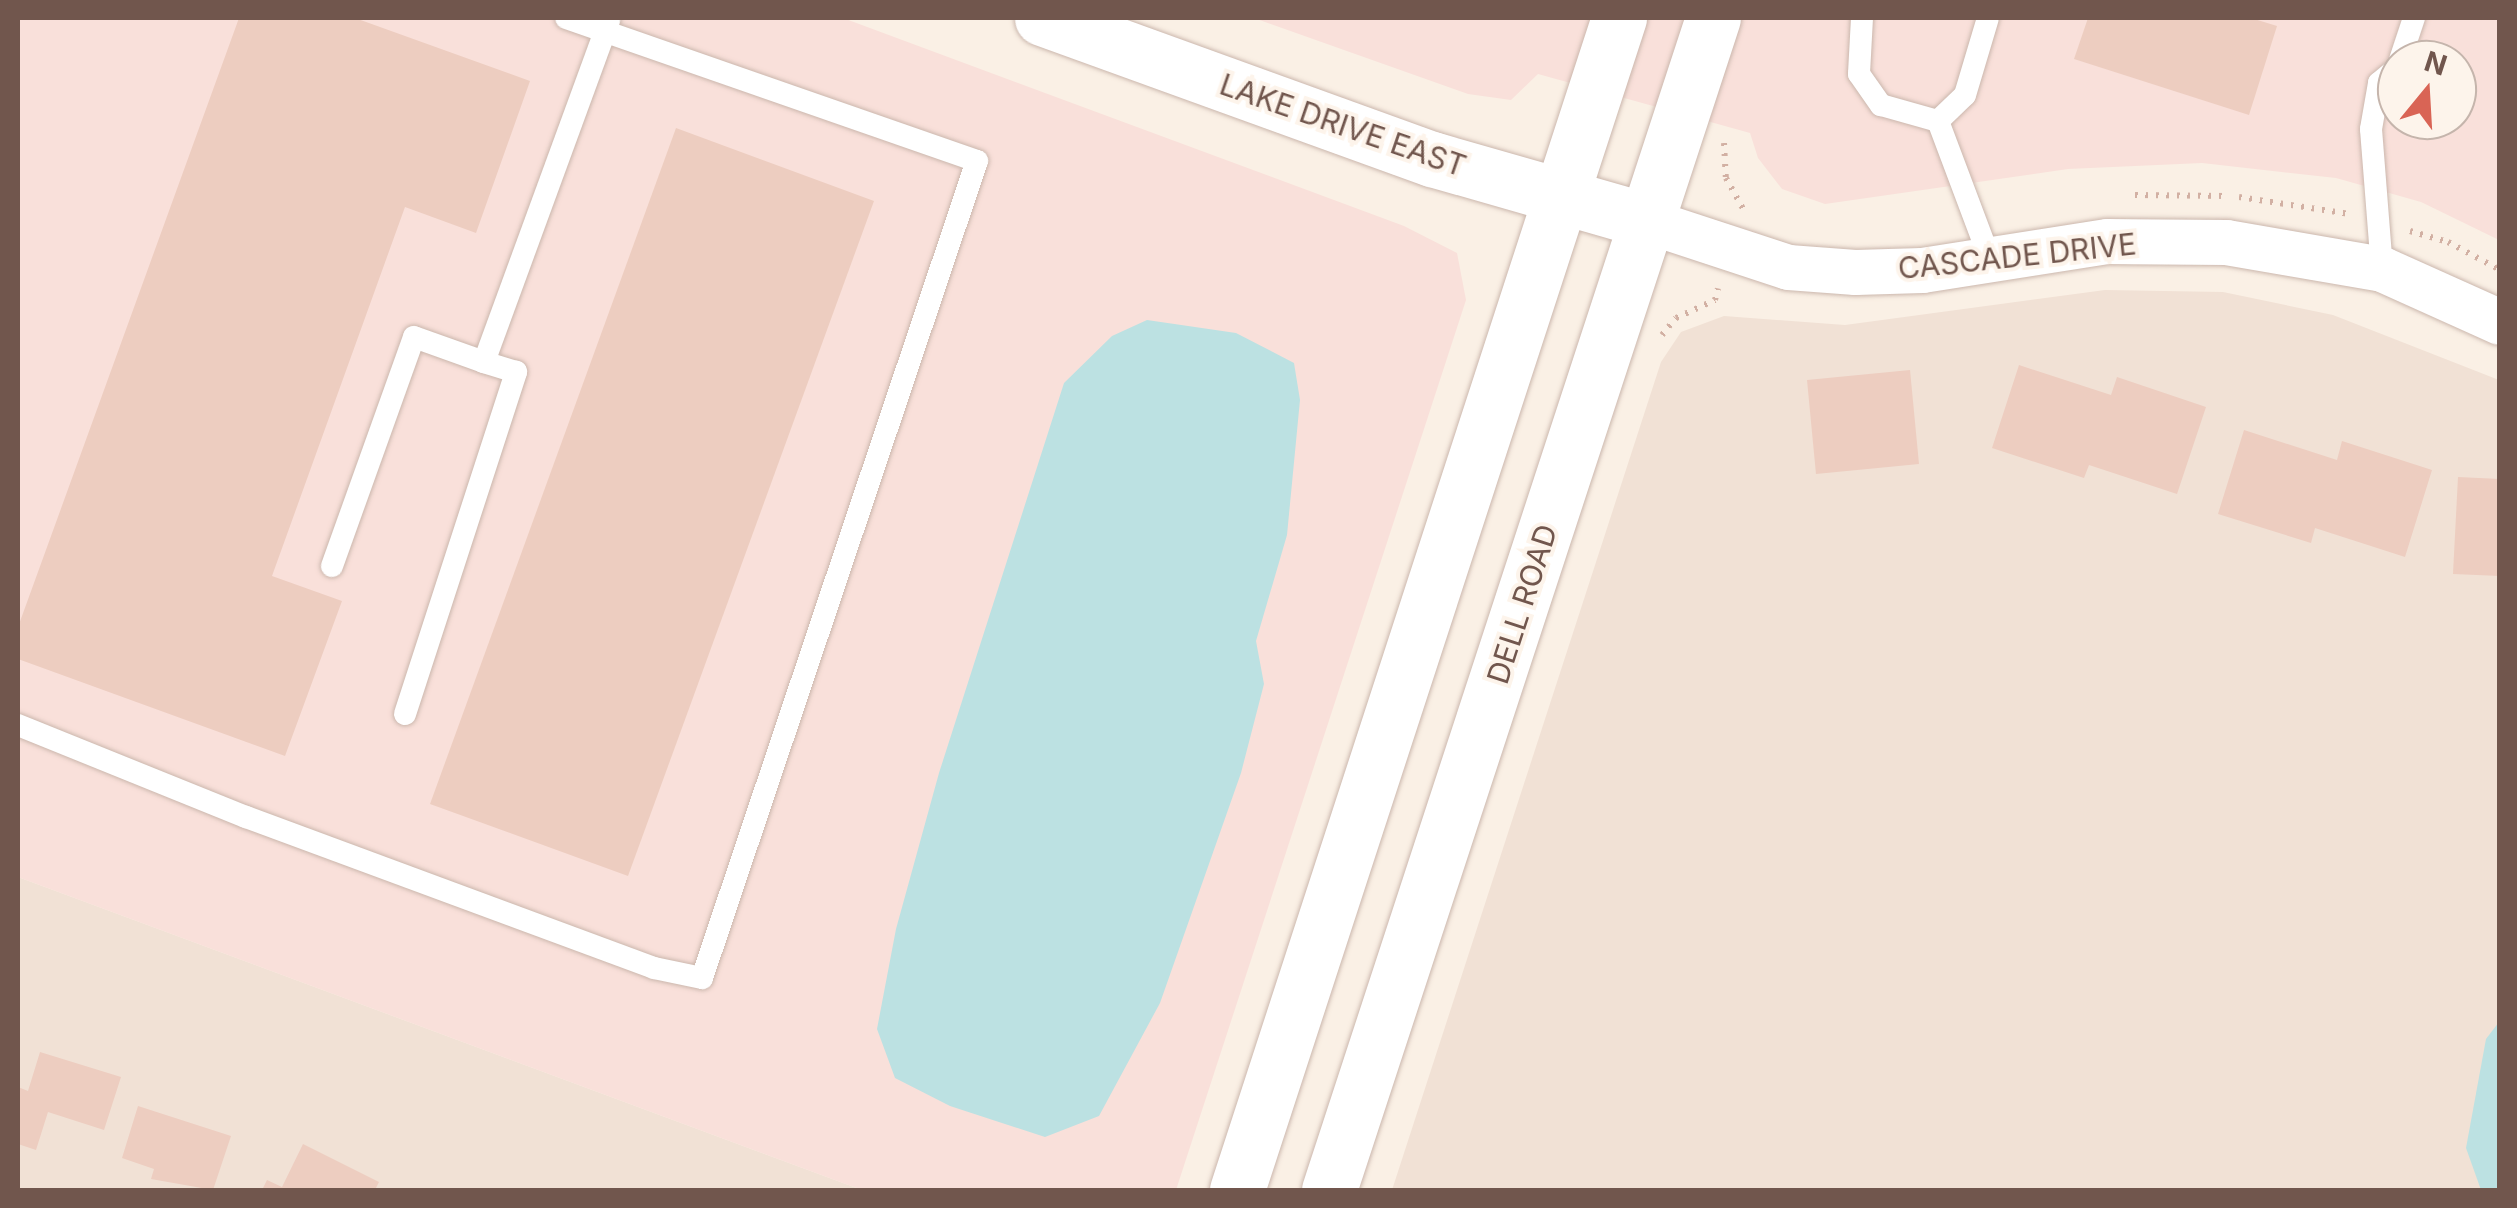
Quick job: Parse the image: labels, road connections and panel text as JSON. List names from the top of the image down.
{
  "streets": {
    "main road": ["LAKE DRIVE EAST", "DELL ROAD"],
    "street": ["CASCADE DRIVE"]
  },
  "crossings": [
    ["LAKE DRIVE EAST", "CASCADE DRIVE"],
    ["LAKE DRIVE EAST", "DELL ROAD"],
    ["CASCADE DRIVE", "DELL ROAD"]
  ],
  "north": "top"
}
